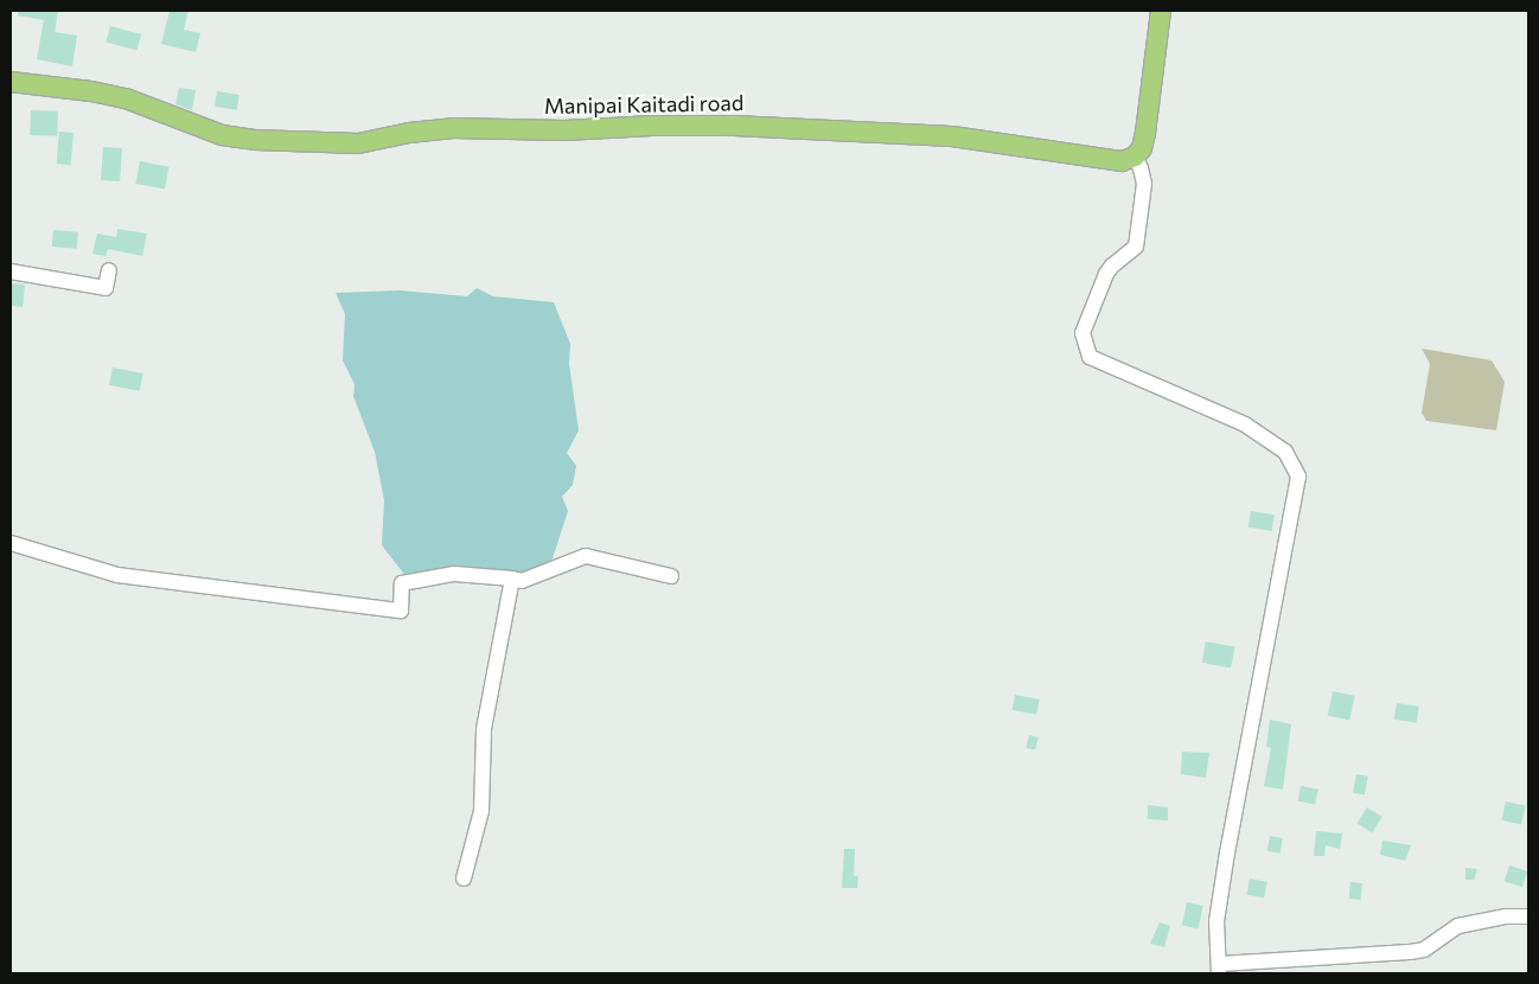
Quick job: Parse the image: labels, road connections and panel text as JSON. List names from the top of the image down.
{
  "streets": {
    "main road": ["Manipai Kaitadi road"]
  }
}
